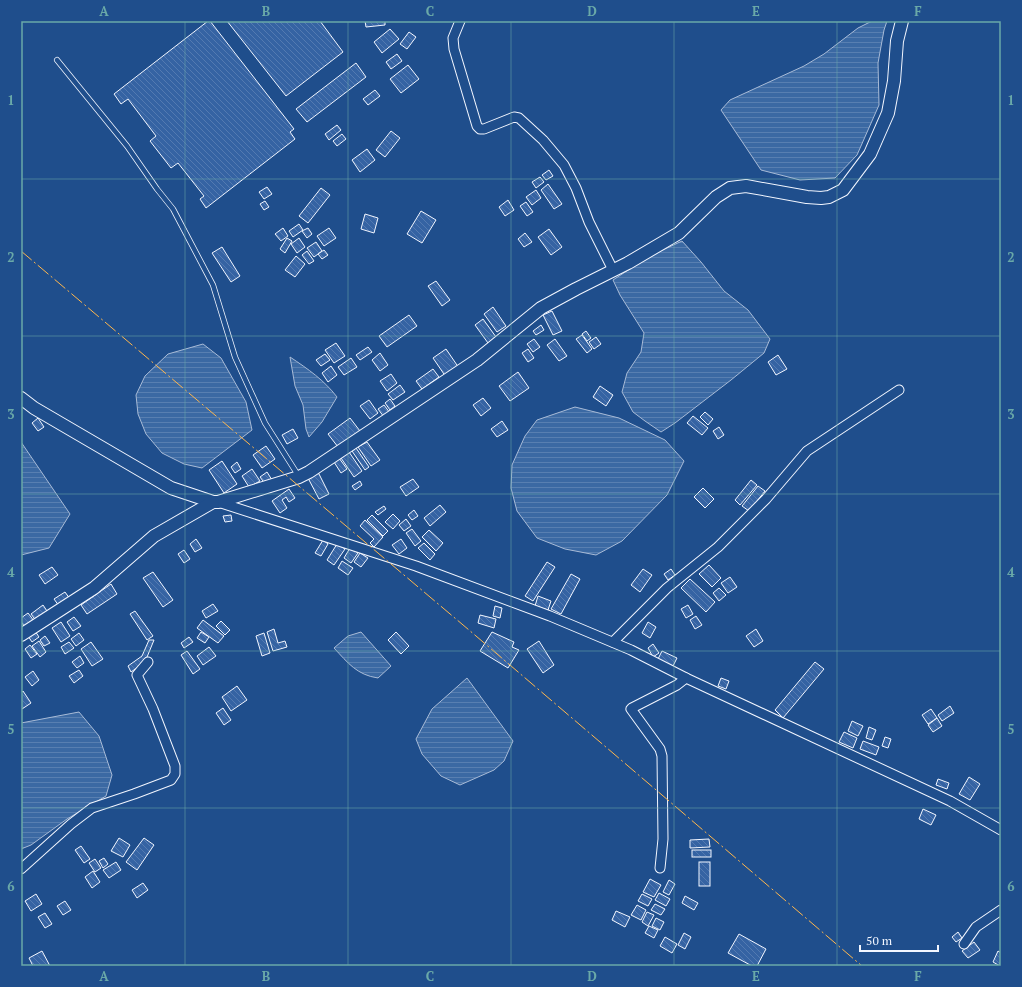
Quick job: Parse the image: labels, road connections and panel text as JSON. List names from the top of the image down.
{
  "scale_bar": "50 m",
  "grid": {
    "columns": [
      "A",
      "B",
      "C",
      "D",
      "E",
      "F"
    ],
    "rows": [
      "1",
      "2",
      "3",
      "4",
      "5",
      "6"
    ]
  }
}
